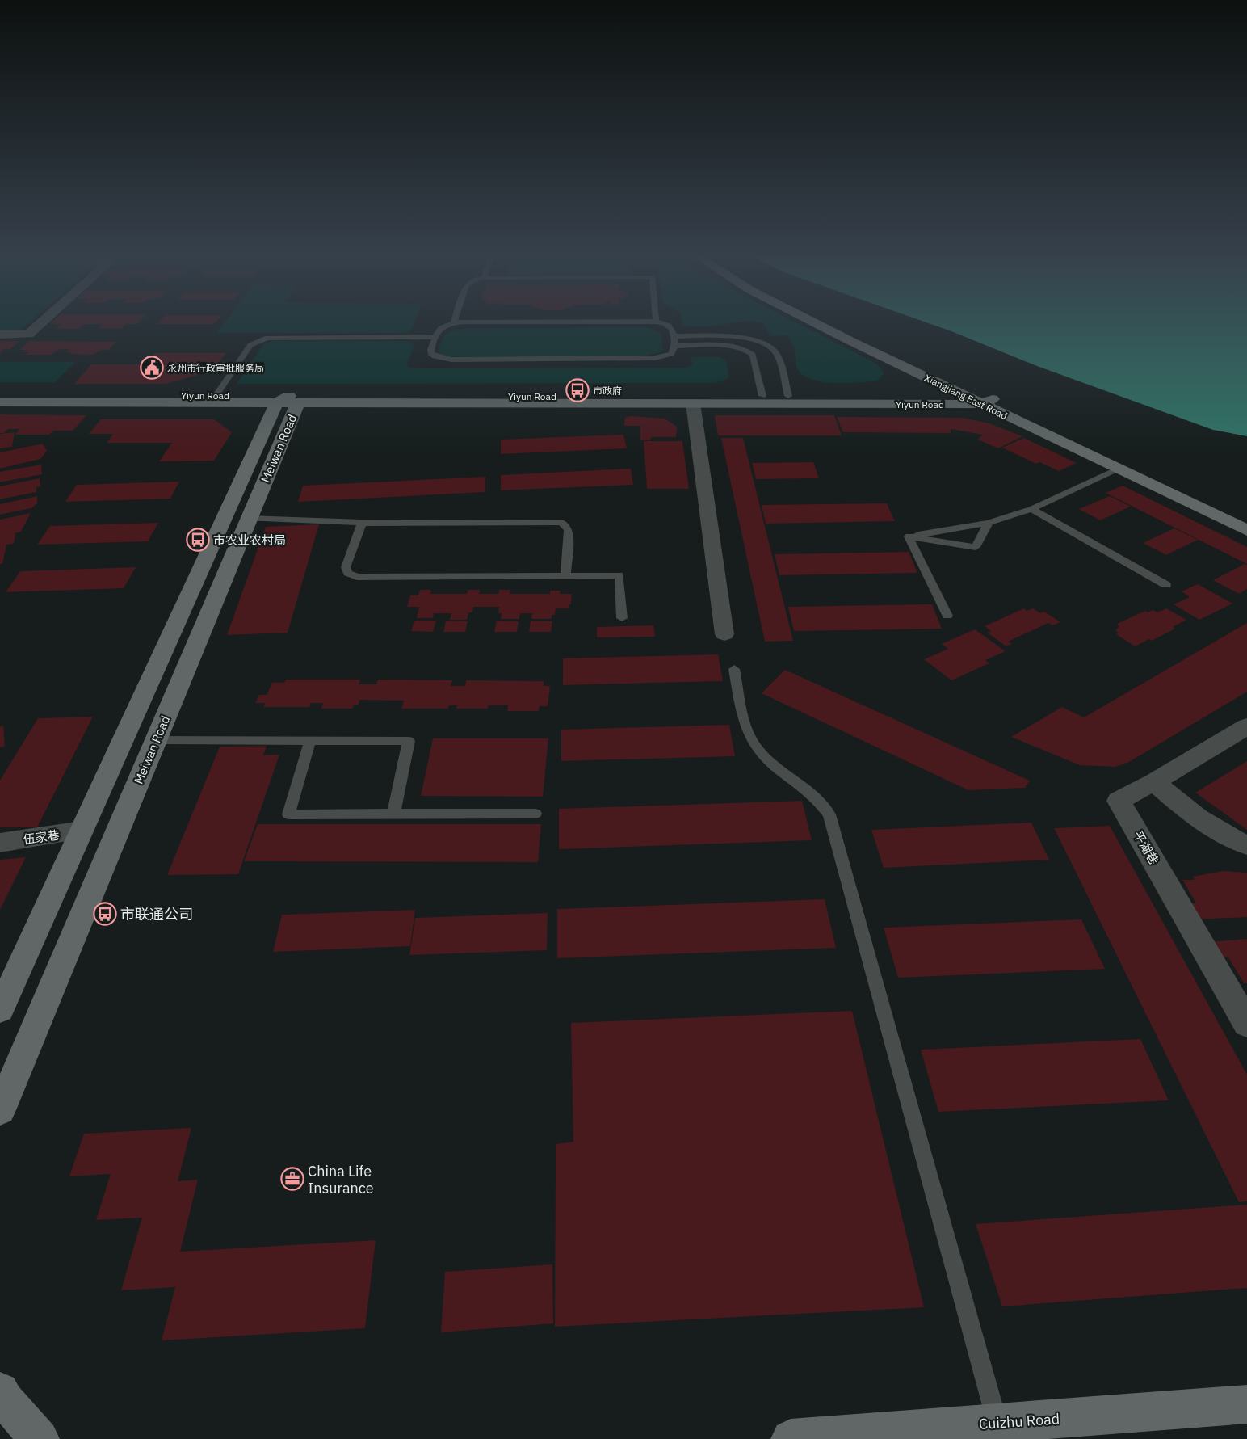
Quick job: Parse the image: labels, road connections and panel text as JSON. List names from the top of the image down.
{
  "streets": {
    "street": [
      "Yiyun Road",
      "Xiangjiang East Road",
      "Meiwan Road",
      "伍家巷",
      "平湖巷",
      "Cuizhu Road"
    ]
  },
  "crossings": [
    ["Yiyun Road", "Xiangjiang East Road"],
    ["Yiyun Road", "Meiwan Road"],
    ["Meiwan Road", "伍家巷"]
  ],
  "places": {
    "public building": ["永州市行政审批服务局"],
    "bus stop": ["市政府", "市农业农村局", "市联通公司"],
    "office": ["China Life Insurance"]
  }
}
